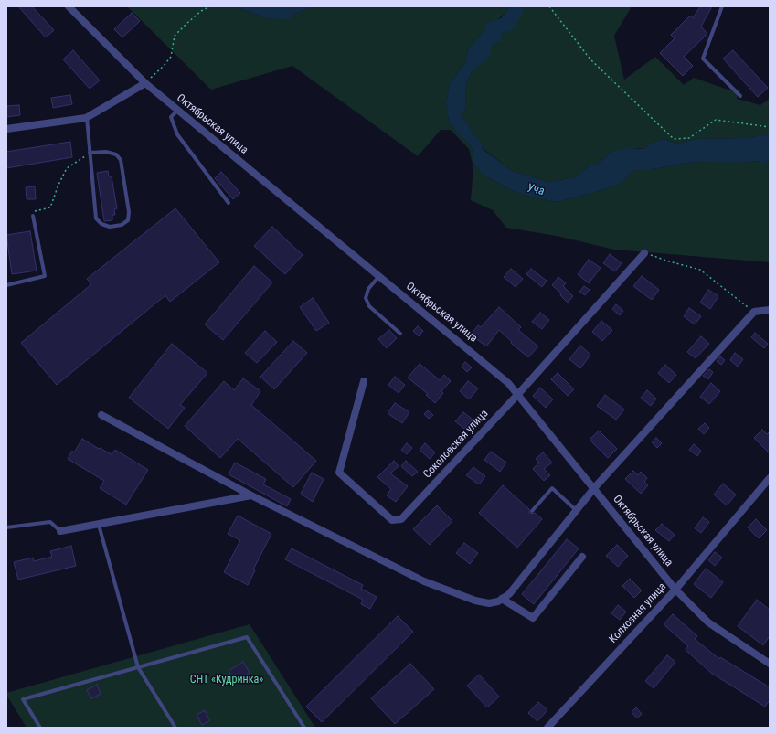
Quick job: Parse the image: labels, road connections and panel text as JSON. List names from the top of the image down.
{
  "streets": {
    "street": ["Октябрьская улица", "Соколовская улица", "Колхозная улица"]
  },
  "crossings": [
    ["Октябрьская улица", "Соколовская улица"],
    ["Октябрьская улица", "Колхозная улица"]
  ],
  "water": ["Уча"],
  "parks": ["СНТ «Кудринка»"]
}
